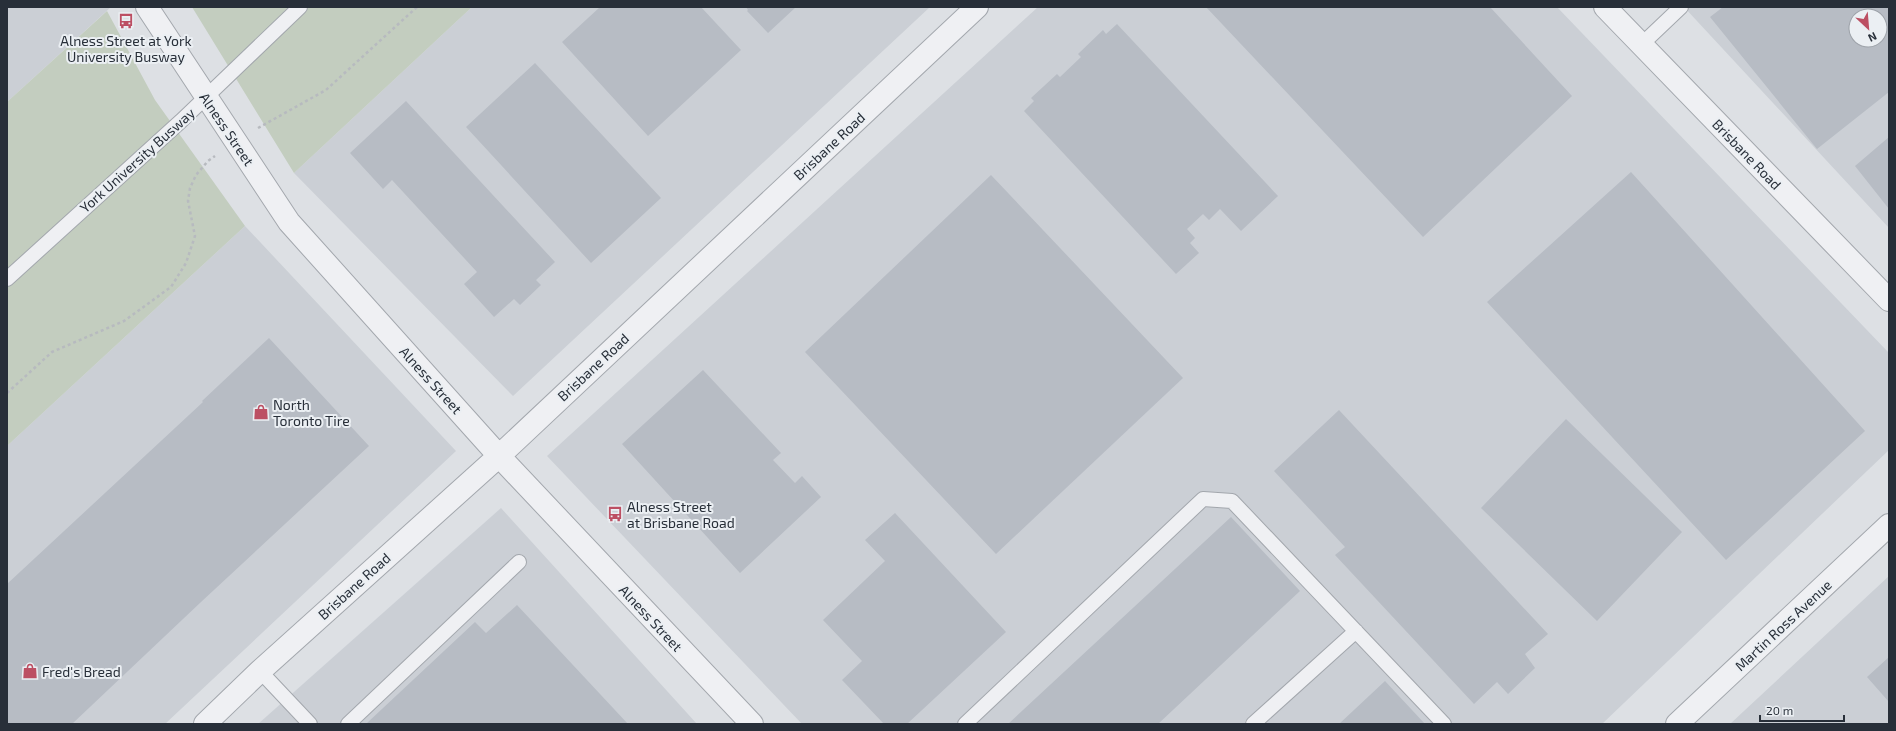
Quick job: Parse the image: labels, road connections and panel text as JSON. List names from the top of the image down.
{
  "streets": {
    "street": ["Alness Street", "Brisbane Road", "Martin Ross Avenue"],
    "lane": ["York University Busway"]
  },
  "crossings": [
    ["Alness Street", "Brisbane Road"],
    ["Alness Street", "York University Busway"]
  ],
  "places": {
    "bus stop": ["Alness Street at York University Busway", "Alness Street at Brisbane Road"],
    "shop": ["North Toronto Tire", "Fred's Bread"]
  },
  "scale_bar": "20 m",
  "north": "bottom right"
}
